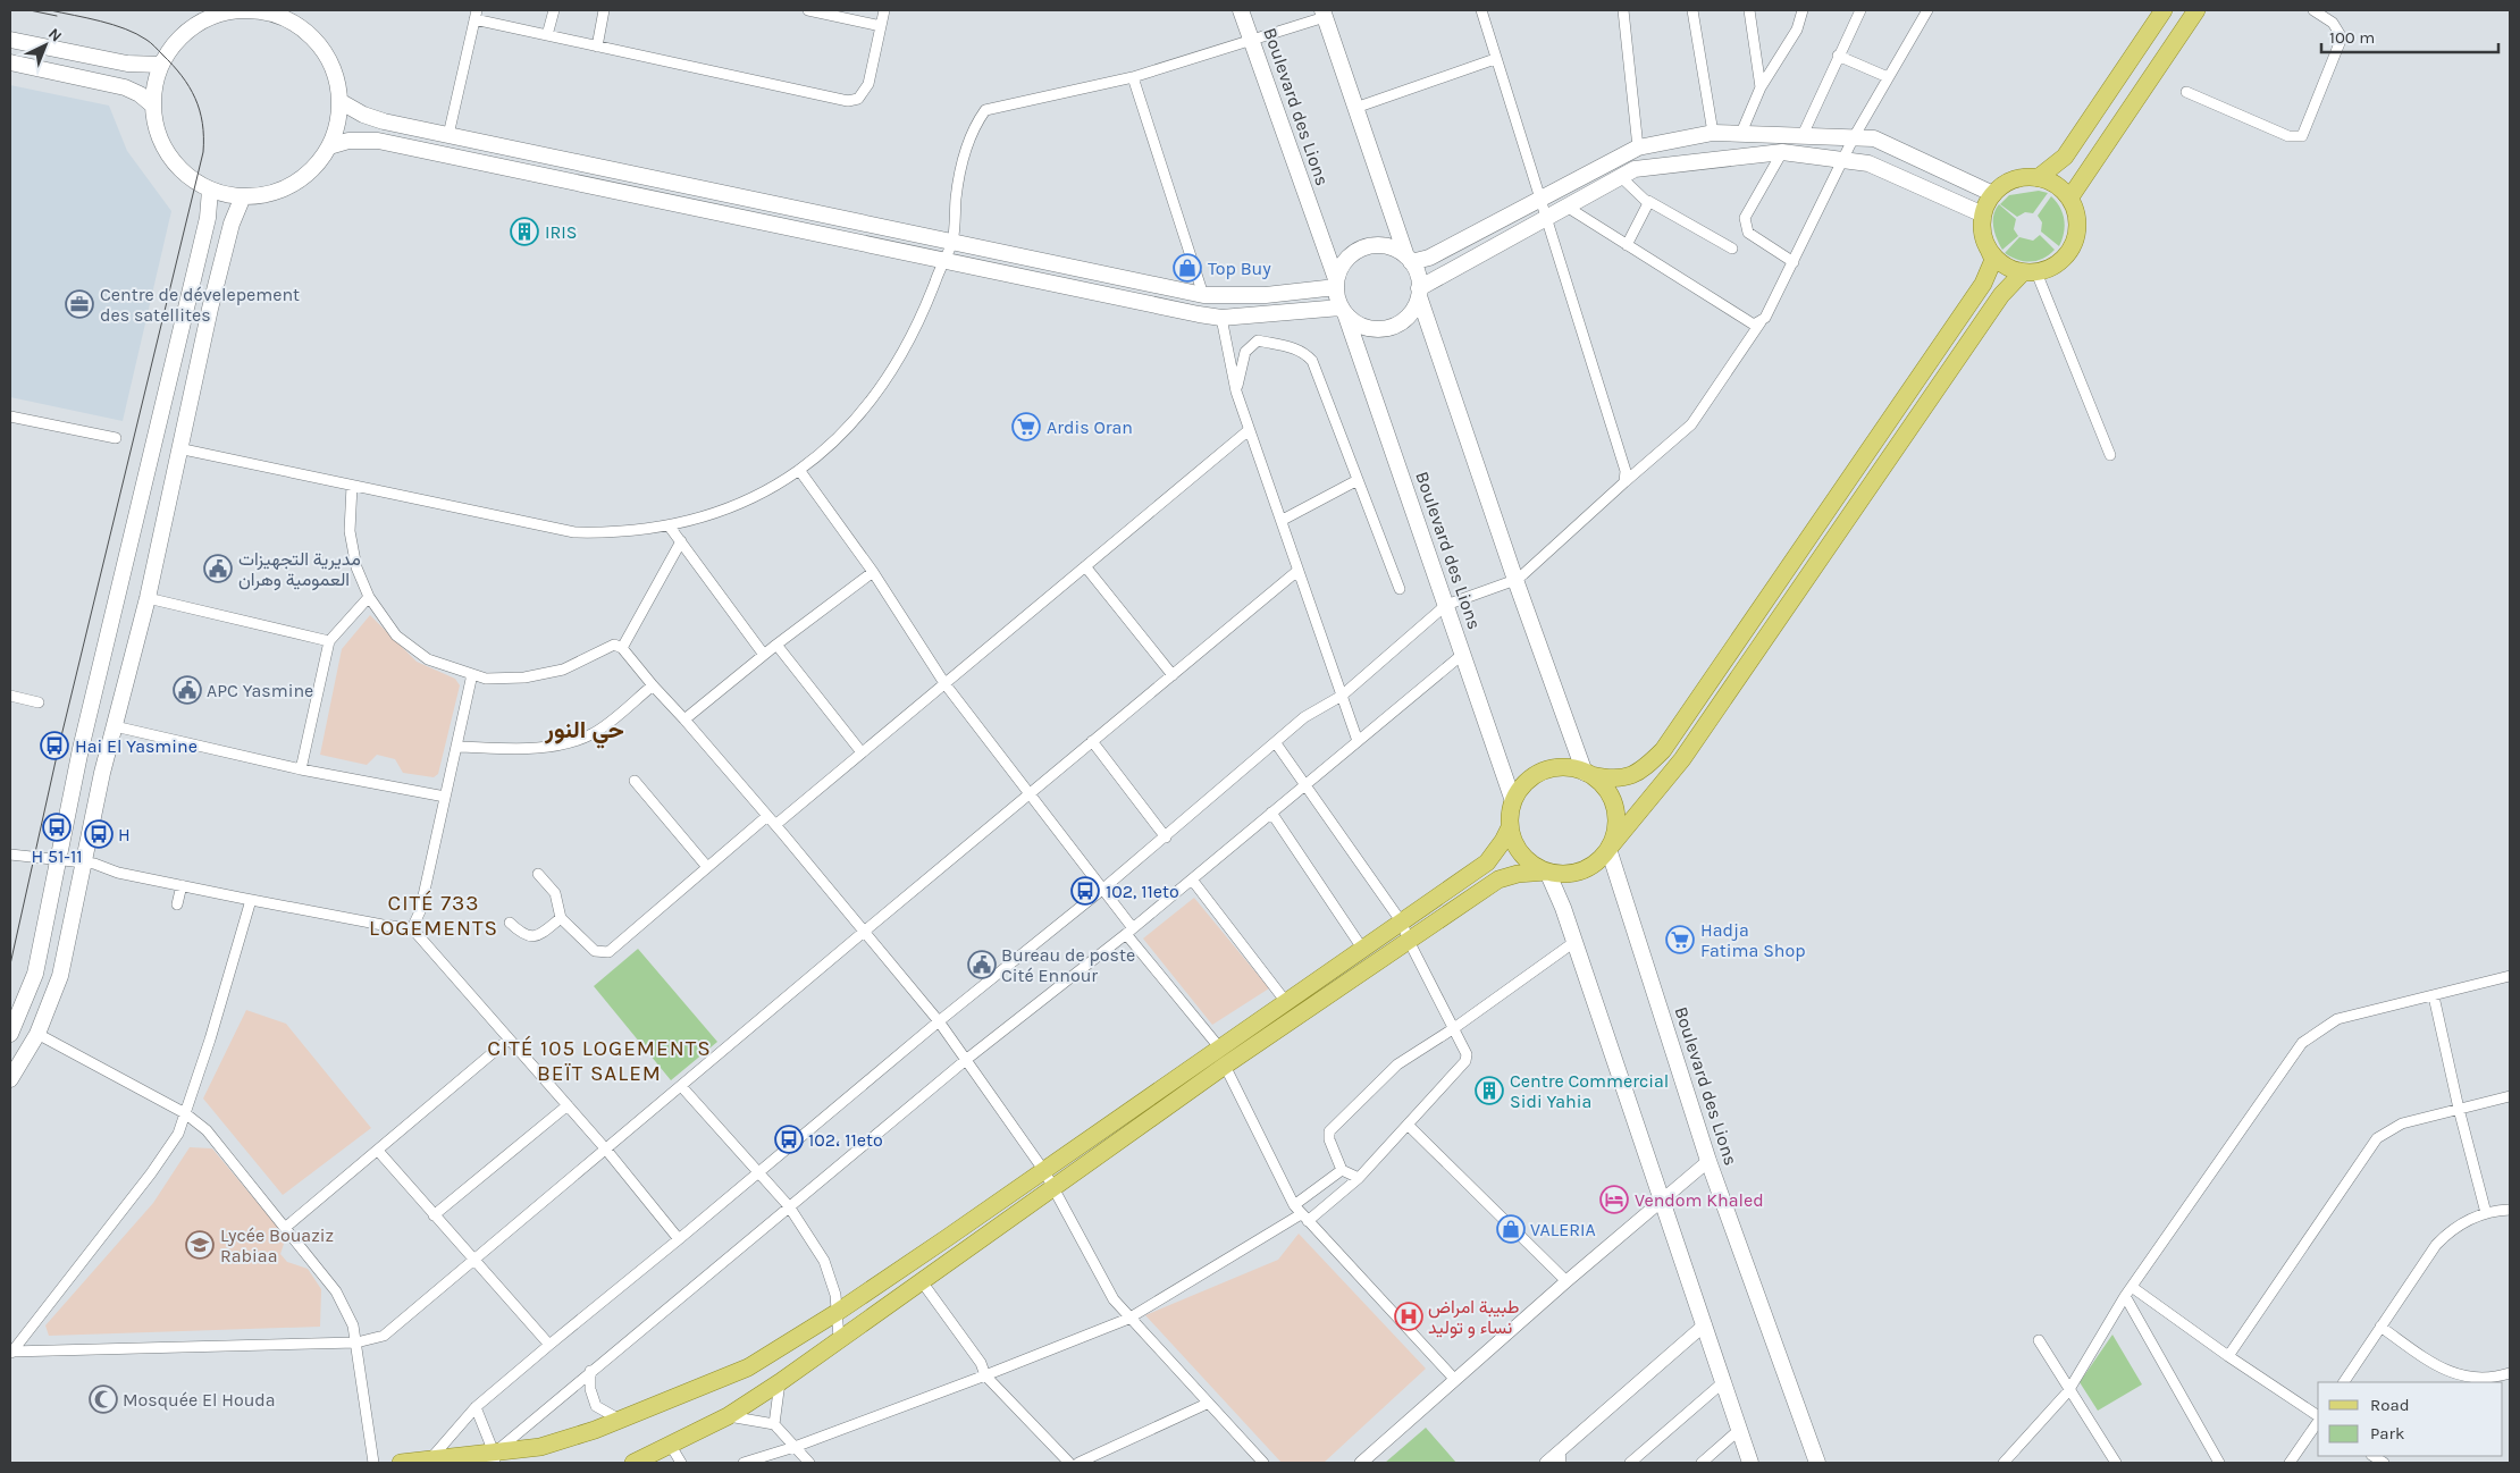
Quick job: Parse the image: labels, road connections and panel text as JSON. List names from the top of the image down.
{
  "streets": {
    "main road": ["Boulevard des Lions"]
  },
  "districts": ["حي النور", "CITÉ 733 LOGEMENTS", "CITÉ 105 LOGEMENTS BEÏT SALEM"],
  "places": {
    "building": ["IRIS", "Centre Commercial Sidi Yahia"],
    "shop": ["Top Buy", "VALERIA"],
    "office": ["Centre de dévelepement des satellites"],
    "supermarket": ["Ardis Oran", "Hadja Fatima Shop"],
    "public building": ["مديرية التجهيزات العمومية وهران", "APC Yasmine", "Bureau de poste Cité Ennour"],
    "bus stop": [
      "Hai El Yasmine",
      "H 51-11",
      "H",
      "102, 11eto",
      "102، 11eto"
    ],
    "hotel": ["Vendom Khaled"],
    "school or university": ["Lycée Bouaziz Rabiaa"],
    "hospital": ["طبيبة امراض نساء و توليد"],
    "mosque": ["Mosquée El Houda"]
  },
  "legend": ["Road", "Park"],
  "scale_bar": "100 m",
  "north": "top right"
}
